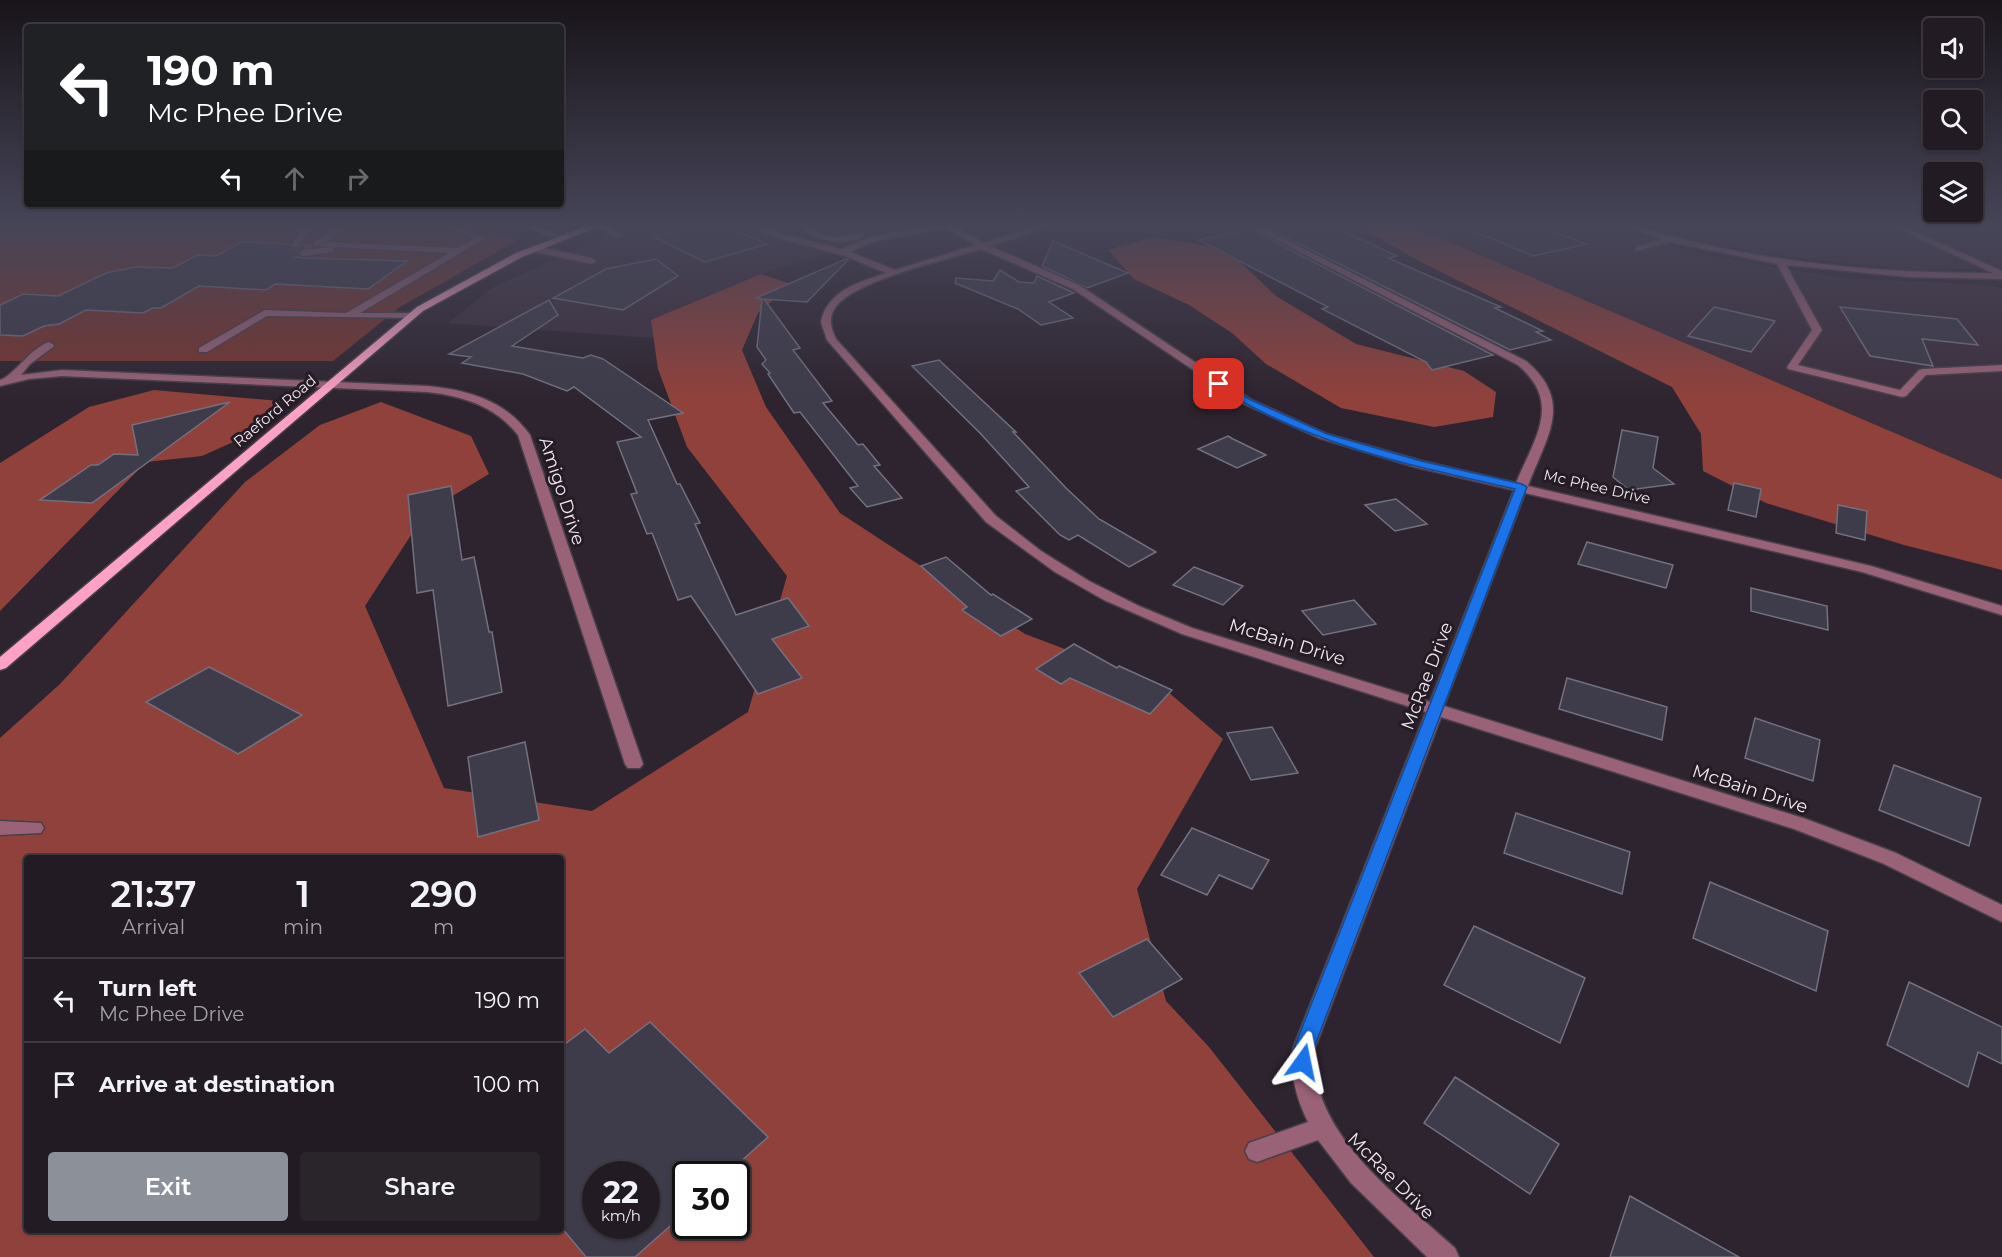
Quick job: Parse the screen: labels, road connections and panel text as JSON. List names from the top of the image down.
{
  "streets": {
    "main road": ["Raeford Road"],
    "street": [
      "Mc Phee Drive",
      "Amigo Drive",
      "McBain Drive",
      "McRae Drive"
    ]
  },
  "crossings": [
    ["Raeford Road", "Amigo Drive"],
    ["Mc Phee Drive", "McRae Drive"],
    ["McBain Drive", "McRae Drive"]
  ],
  "page": {
    "turn": ["190 m", "Mc Phee Drive"],
    "eta": [
      "21:37",
      "Arrival",
      "1",
      "min",
      "290",
      "m"
    ],
    "list": [
      {
        "name": "Turn left",
        "note": "Mc Phee Drive",
        "value": "190 m"
      },
      {
        "name": "Arrive at destination",
        "value": "100 m"
      }
    ],
    "buttons": ["Exit", "Share"],
    "speed": "22 km/h",
    "limit": "30"
  }
}
